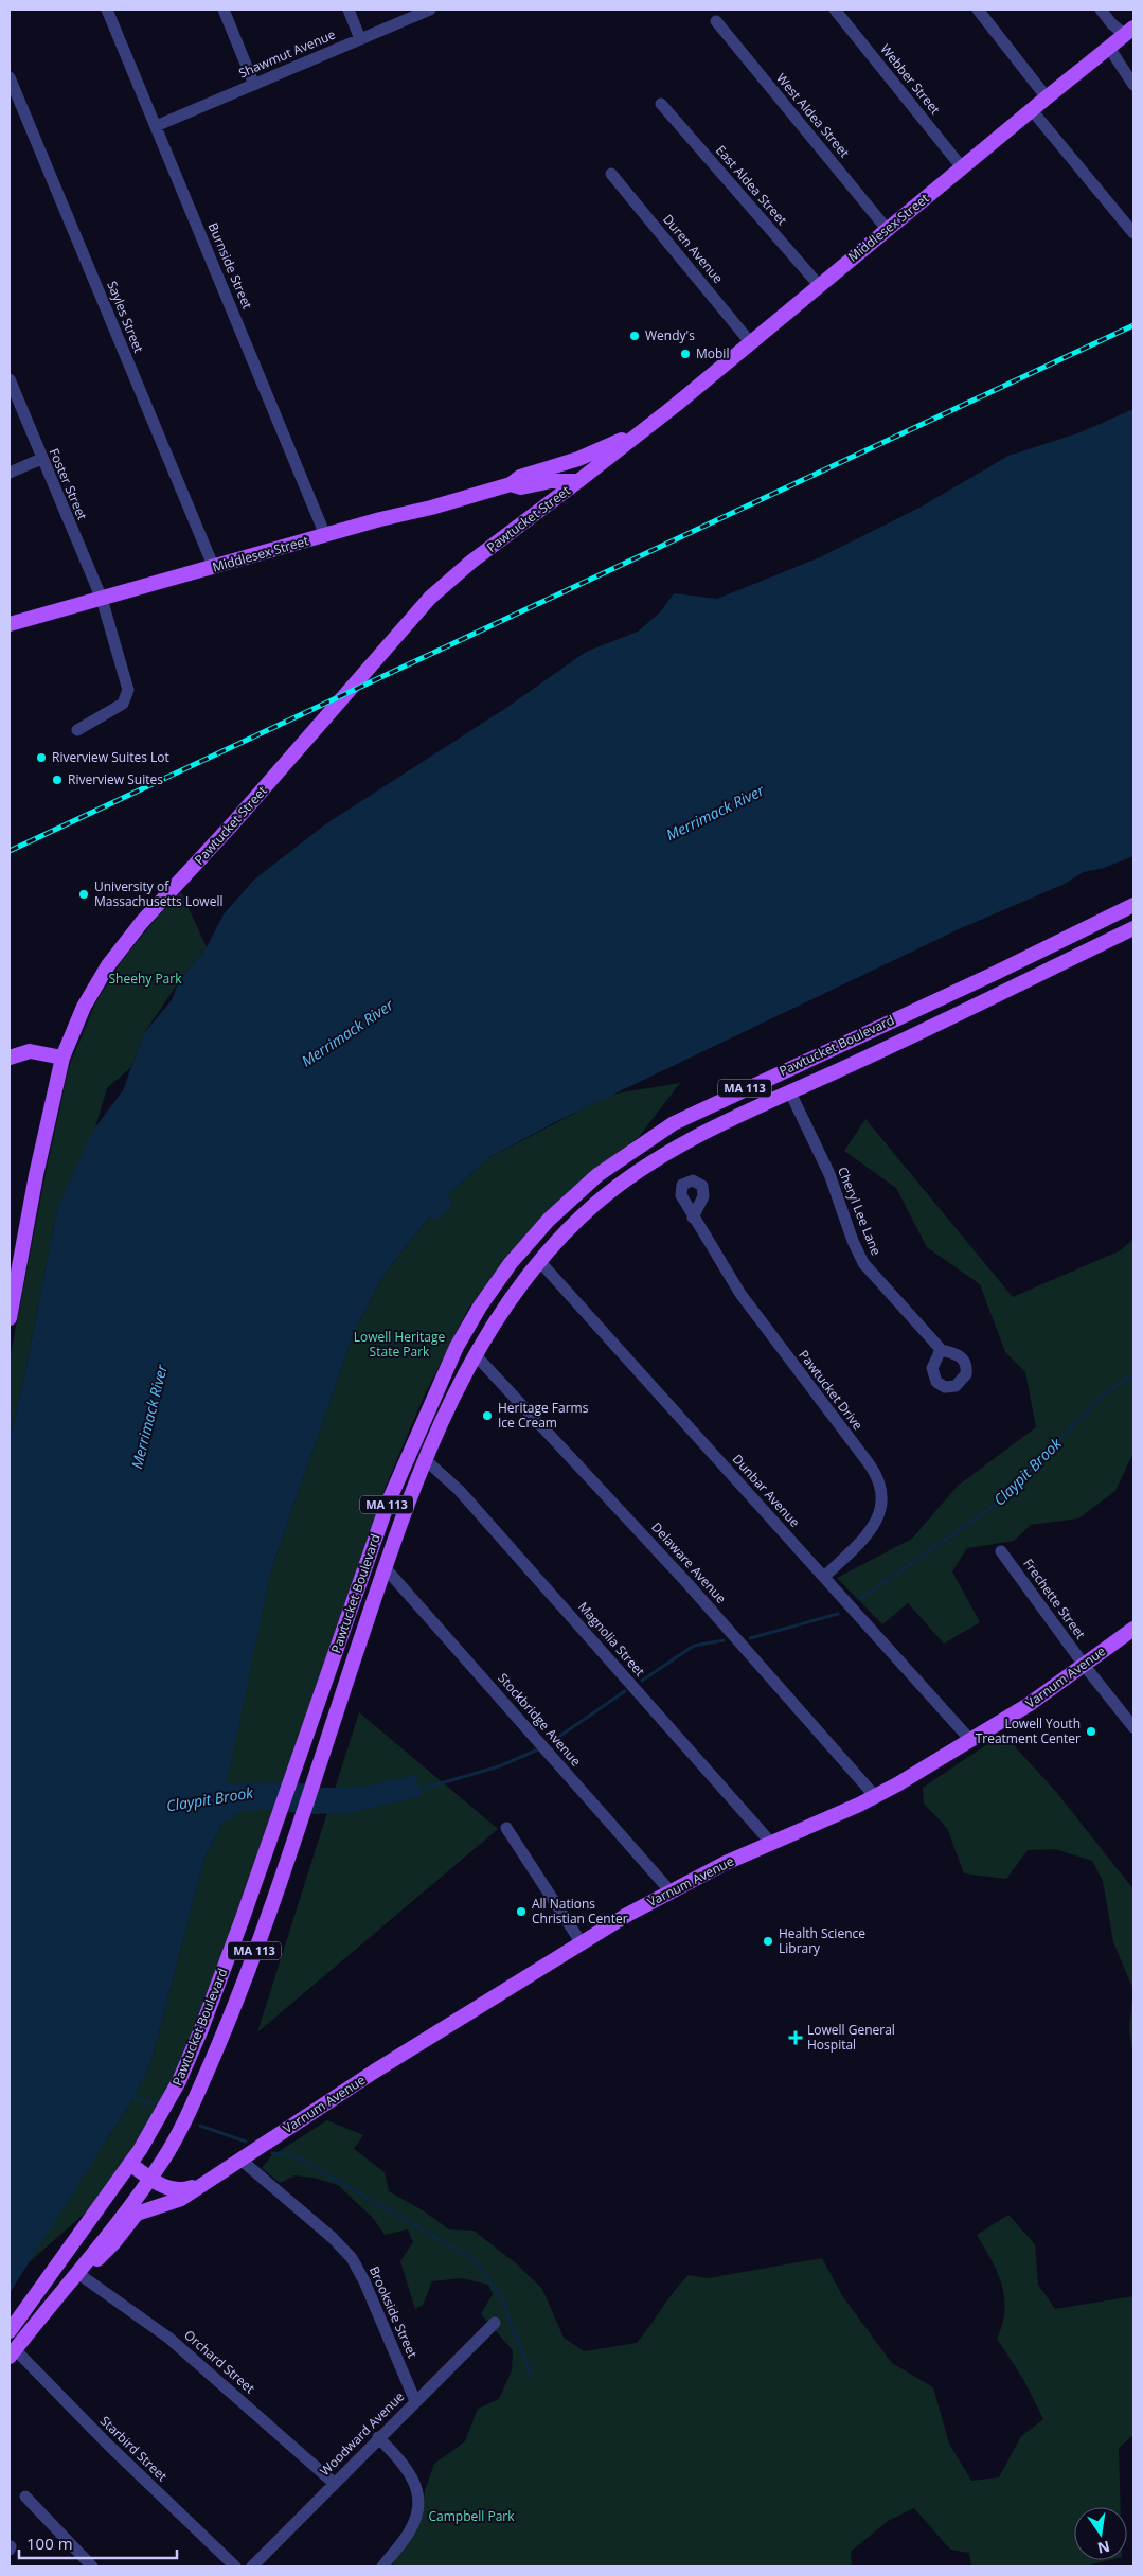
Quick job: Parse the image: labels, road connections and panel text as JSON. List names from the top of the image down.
{
  "streets": {
    "main road": [
      "Middlesex Street",
      "Pawtucket Street",
      "Pawtucket Boulevard",
      "MA 113",
      "Varnum Avenue"
    ],
    "street": [
      "Shawmut Avenue",
      "Webber Street",
      "West Aldea Street",
      "East Aldea Street",
      "Duren Avenue",
      "Burnside Street",
      "Sayles Street",
      "Foster Street",
      "Cheryl Lee Lane",
      "Pawtucket Drive",
      "Dunbar Avenue",
      "Delaware Avenue",
      "Frechette Street",
      "Magnolia Street",
      "Stockbridge Avenue",
      "Brookside Street",
      "Orchard Street",
      "Woodward Avenue",
      "Starbird Street"
    ]
  },
  "crossings": [
    ["Shawmut Avenue", "Burnside Street"],
    ["Webber Street", "Middlesex Street"],
    ["West Aldea Street", "Middlesex Street"],
    ["East Aldea Street", "Middlesex Street"],
    ["Middlesex Street", "Duren Avenue"],
    ["Middlesex Street", "Burnside Street"],
    ["Middlesex Street", "Sayles Street"],
    ["Middlesex Street", "Foster Street"],
    ["Middlesex Street", "Pawtucket Street"],
    ["Pawtucket Boulevard", "MA 113"],
    ["Pawtucket Boulevard", "Cheryl Lee Lane"],
    ["Pawtucket Boulevard", "Dunbar Avenue"],
    ["Pawtucket Boulevard", "Delaware Avenue"],
    ["Pawtucket Boulevard", "Magnolia Street"],
    ["Pawtucket Boulevard", "Varnum Avenue"],
    ["Pawtucket Boulevard", "Stockbridge Avenue"],
    ["MA 113", "Varnum Avenue"],
    ["Pawtucket Drive", "Dunbar Avenue"],
    ["Dunbar Avenue", "Varnum Avenue"],
    ["Delaware Avenue", "Varnum Avenue"],
    ["Frechette Street", "Varnum Avenue"],
    ["Magnolia Street", "Varnum Avenue"],
    ["Varnum Avenue", "Stockbridge Avenue"],
    ["Varnum Avenue", "Brookside Street"],
    ["Varnum Avenue", "Orchard Street"],
    ["Varnum Avenue", "Starbird Street"],
    ["Brookside Street", "Woodward Avenue"],
    ["Orchard Street", "Woodward Avenue"]
  ],
  "water": ["Merrimack River", "Claypit Brook"],
  "parks": ["Sheehy Park", "Lowell Heritage State Park", "Campbell Park"],
  "places": {
    "other": [
      "Wendy's",
      "Mobil",
      "Riverview Suites Lot",
      "Riverview Suites",
      "University of Massachusetts Lowell",
      "Heritage Farms Ice Cream",
      "Lowell Youth Treatment Center",
      "All Nations Christian Center",
      "Health Science Library"
    ],
    "health": ["Lowell General Hospital"]
  },
  "scale_bar": "100 m",
  "north": "bottom"
}
